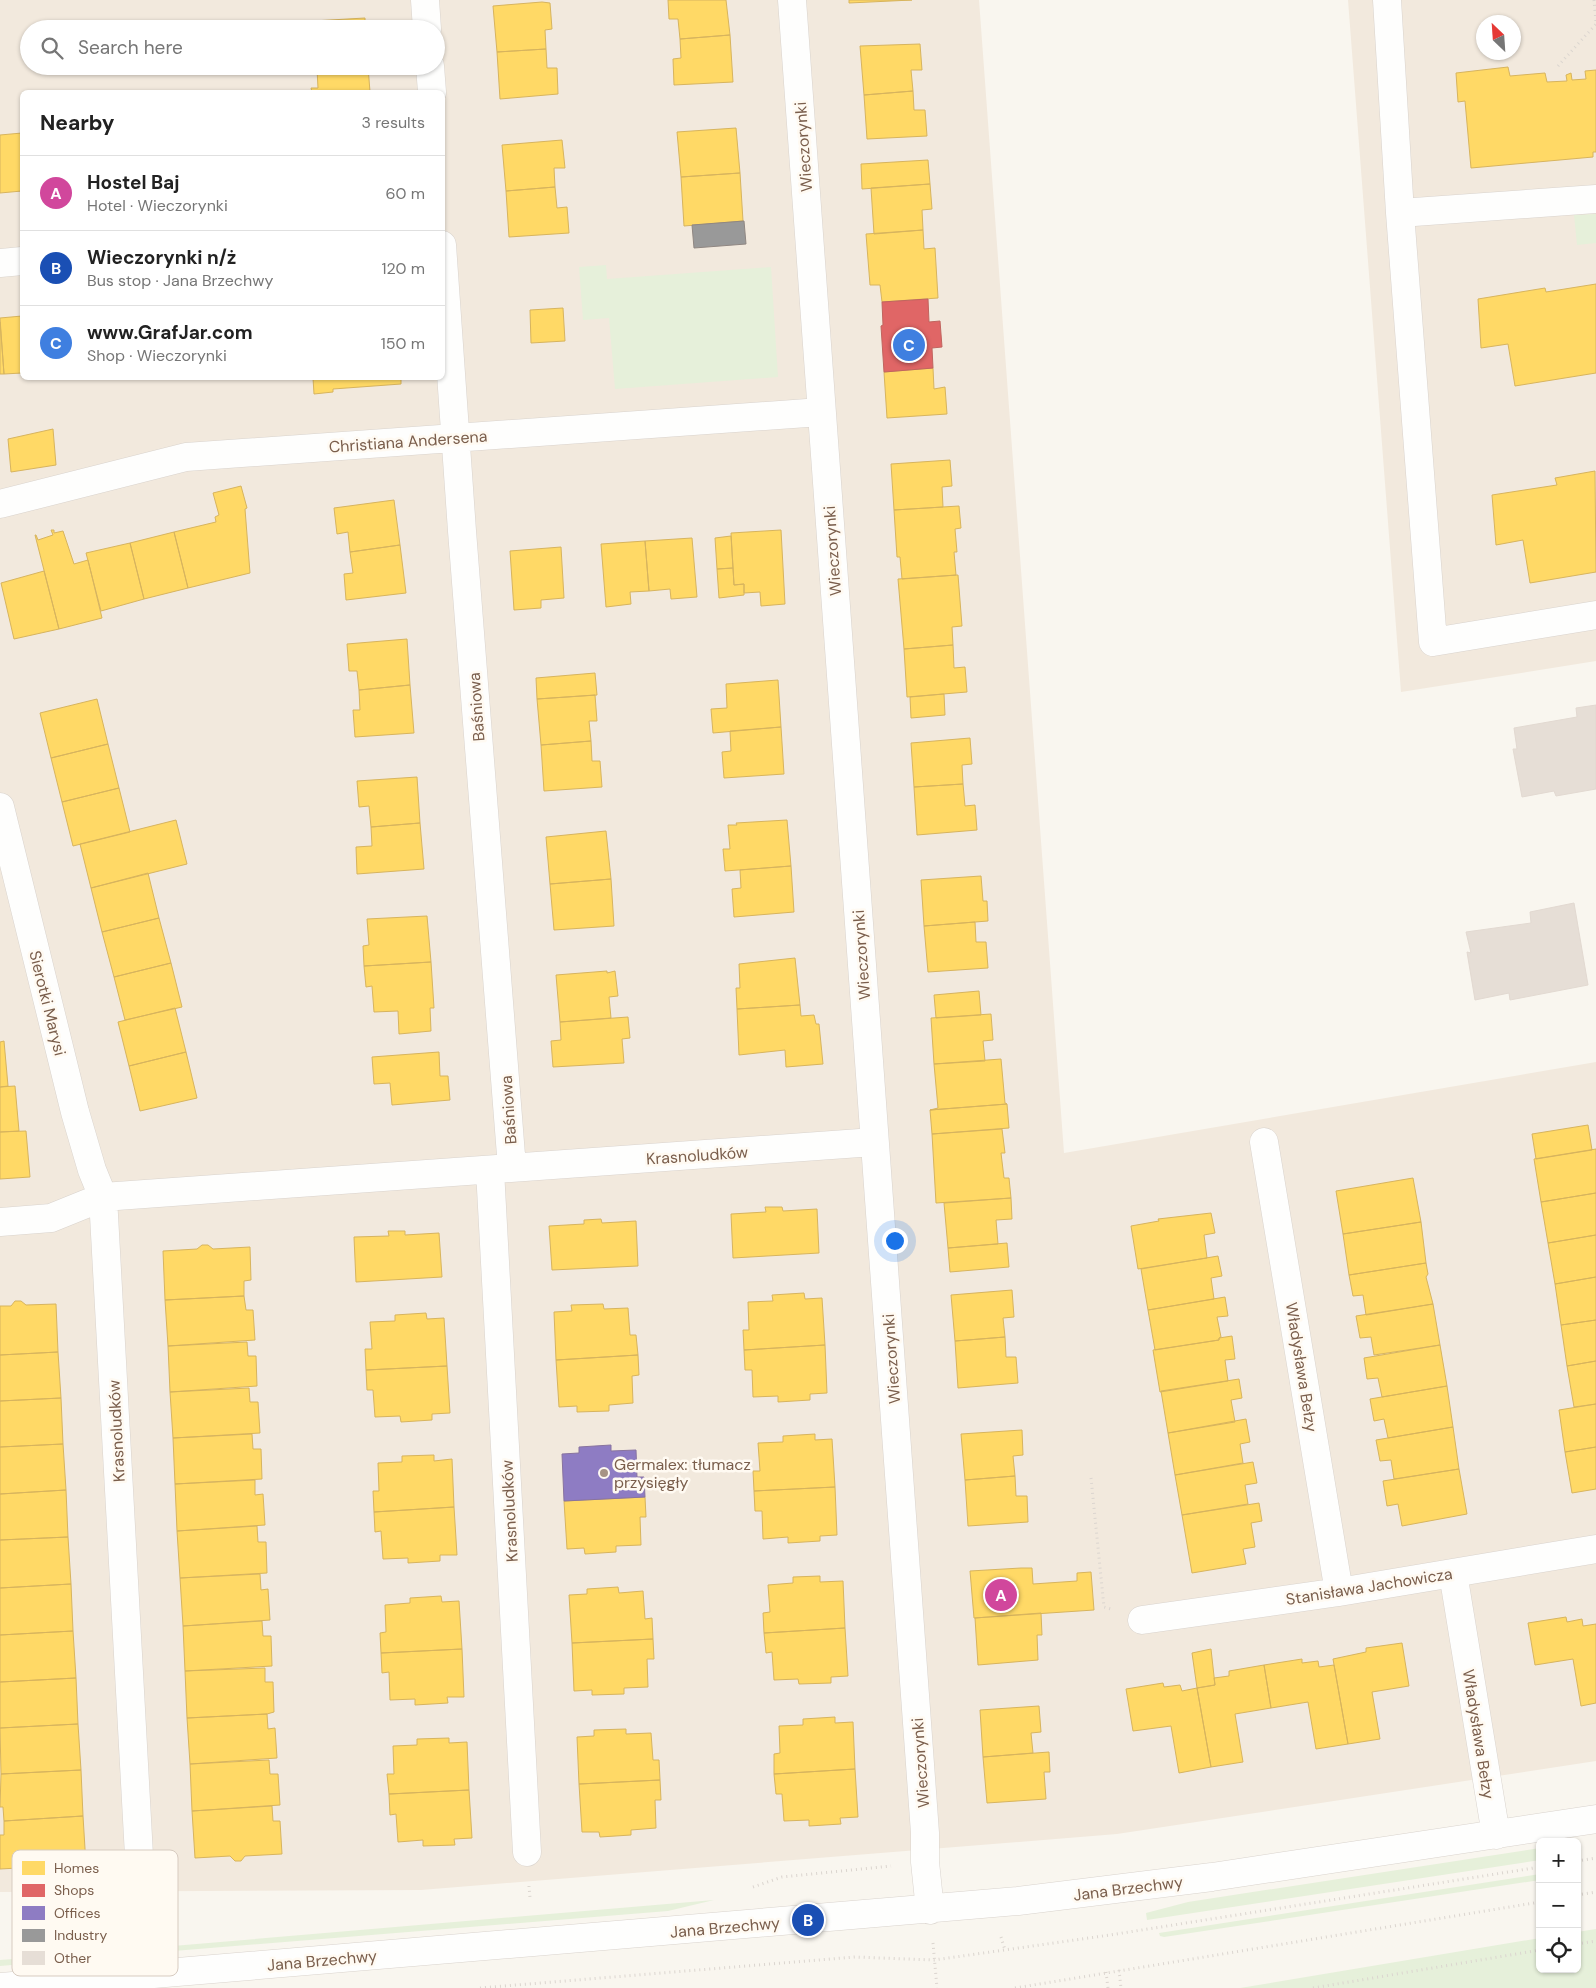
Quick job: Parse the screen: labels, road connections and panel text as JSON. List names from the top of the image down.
{
  "streets": {
    "street": [
      "Wieczorynki",
      "Christiana Andersena",
      "Baśniowa",
      "Sierotki Marysi",
      "Krasnoludków",
      "Władysława Bełzy",
      "Stanisława Jachowicza",
      "Jana Brzechwy"
    ]
  },
  "crossings": [
    ["Wieczorynki", "Christiana Andersena"],
    ["Wieczorynki", "Krasnoludków"],
    ["Wieczorynki", "Jana Brzechwy"],
    ["Christiana Andersena", "Baśniowa"],
    ["Baśniowa", "Krasnoludków"],
    ["Sierotki Marysi", "Krasnoludków"],
    ["Władysława Bełzy", "Stanisława Jachowicza"],
    ["Władysława Bełzy", "Jana Brzechwy"]
  ],
  "places": ["Germalex: tłumacz przysięgły"],
  "legend": [
    "Homes",
    "Shops",
    "Offices",
    "Industry",
    "Other"
  ],
  "north": "top left",
  "page": {
    "search": "Search here",
    "heading": ["Nearby", "3 results"],
    "list": [
      {
        "mark": "A",
        "name": "Hostel Baj",
        "note": "Hotel · Wieczorynki",
        "value": "60 m"
      },
      {
        "mark": "B",
        "name": "Wieczorynki n/ż",
        "note": "Bus stop · Jana Brzechwy",
        "value": "120 m"
      },
      {
        "mark": "C",
        "name": "www.GrafJar.com",
        "note": "Shop · Wieczorynki",
        "value": "150 m"
      }
    ],
    "pins": ["C", "A", "B"],
    "map_buttons": ["+", "−"]
  }
}
